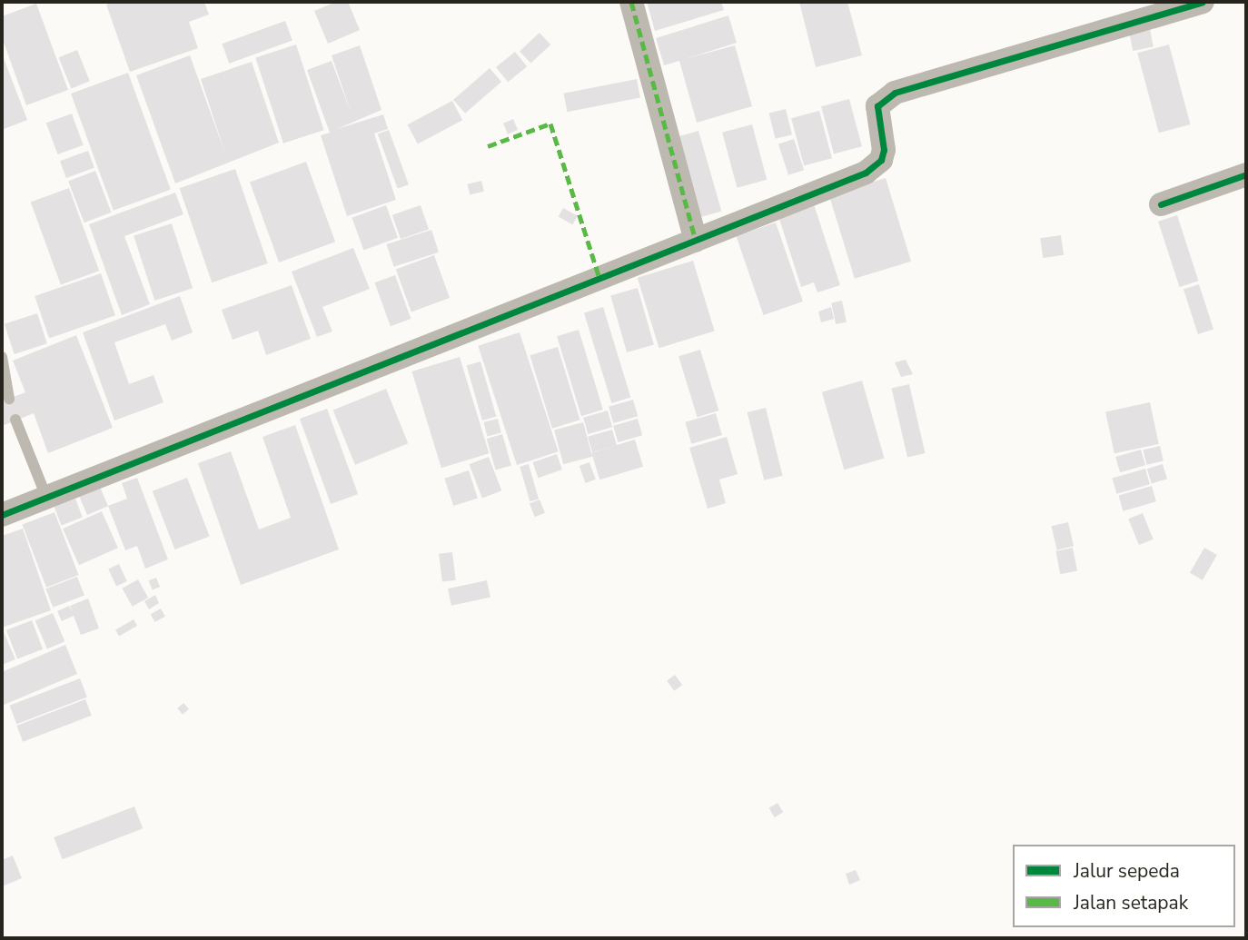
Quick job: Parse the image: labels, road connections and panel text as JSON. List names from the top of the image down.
{
  "legend": ["Jalur sepeda", "Jalan setapak"]
}
